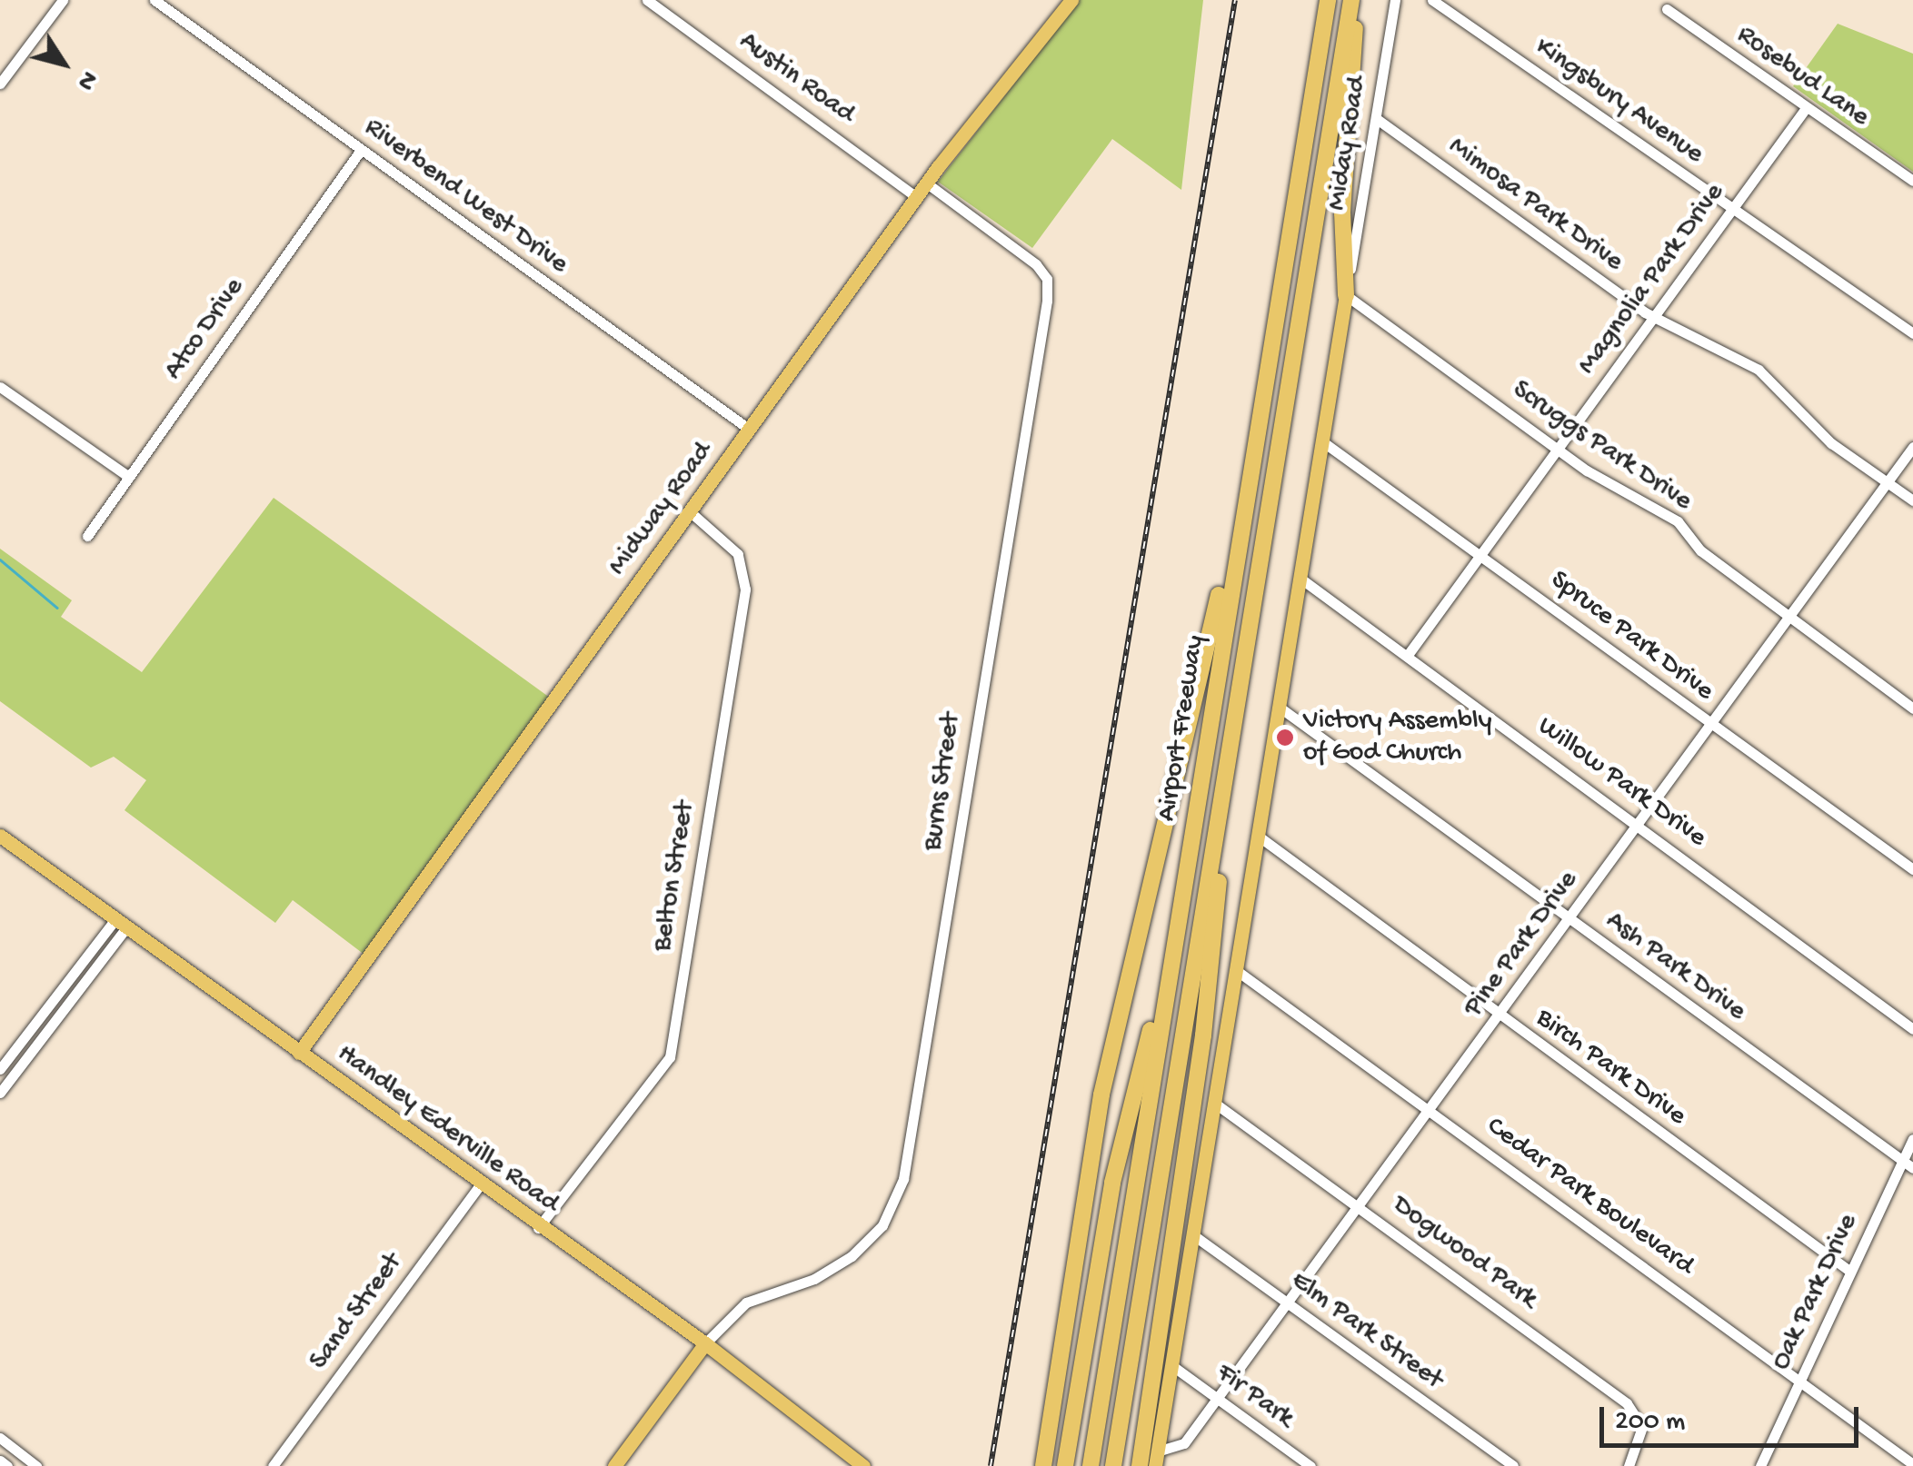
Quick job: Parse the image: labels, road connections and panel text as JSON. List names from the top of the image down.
{
  "streets": {
    "highway": ["Airport Freeway"],
    "main road": ["Midway Road", "Handley Ederville Road"],
    "street": [
      "Rosebud Lane",
      "Austin Road",
      "Kingsbury Avenue",
      "Miday Road",
      "Riverbend West Drive",
      "Mimosa Park Drive",
      "Magnolia Park Drive",
      "Atco Drive",
      "Scruggs Park Drive",
      "Spruce Park Drive",
      "Burns Street",
      "Willow Park Drive",
      "Belton Street",
      "Pine Park Drive",
      "Ash Park Drive",
      "Birch Park Drive",
      "Cedar Park Boulevard",
      "Dogwood Park",
      "Oak Park Drive",
      "Sand Street",
      "Elm Park Street",
      "Fir Park"
    ]
  },
  "crossings": [
    ["Rosebud Lane", "Magnolia Park Drive"],
    ["Austin Road", "Midway Road"],
    ["Kingsbury Avenue", "Magnolia Park Drive"],
    ["Miday Road", "Mimosa Park Drive"],
    ["Miday Road", "Scruggs Park Drive"],
    ["Riverbend West Drive", "Atco Drive"],
    ["Riverbend West Drive", "Midway Road"],
    ["Mimosa Park Drive", "Magnolia Park Drive"],
    ["Mimosa Park Drive", "Pine Park Drive"],
    ["Magnolia Park Drive", "Scruggs Park Drive"],
    ["Magnolia Park Drive", "Spruce Park Drive"],
    ["Magnolia Park Drive", "Willow Park Drive"],
    ["Scruggs Park Drive", "Pine Park Drive"],
    ["Midway Road", "Burns Street"],
    ["Midway Road", "Belton Street"],
    ["Midway Road", "Handley Ederville Road"],
    ["Spruce Park Drive", "Pine Park Drive"],
    ["Burns Street", "Handley Ederville Road"],
    ["Willow Park Drive", "Pine Park Drive"],
    ["Belton Street", "Handley Ederville Road"],
    ["Pine Park Drive", "Ash Park Drive"],
    ["Pine Park Drive", "Birch Park Drive"],
    ["Pine Park Drive", "Cedar Park Boulevard"],
    ["Pine Park Drive", "Dogwood Park"],
    ["Pine Park Drive", "Elm Park Street"],
    ["Pine Park Drive", "Fir Park"],
    ["Ash Park Drive", "Oak Park Drive"],
    ["Birch Park Drive", "Oak Park Drive"],
    ["Handley Ederville Road", "Sand Street"],
    ["Cedar Park Boulevard", "Oak Park Drive"]
  ],
  "places": ["Victory Assembly of God Church"],
  "scale_bar": "200 m",
  "north": "bottom right"
}
